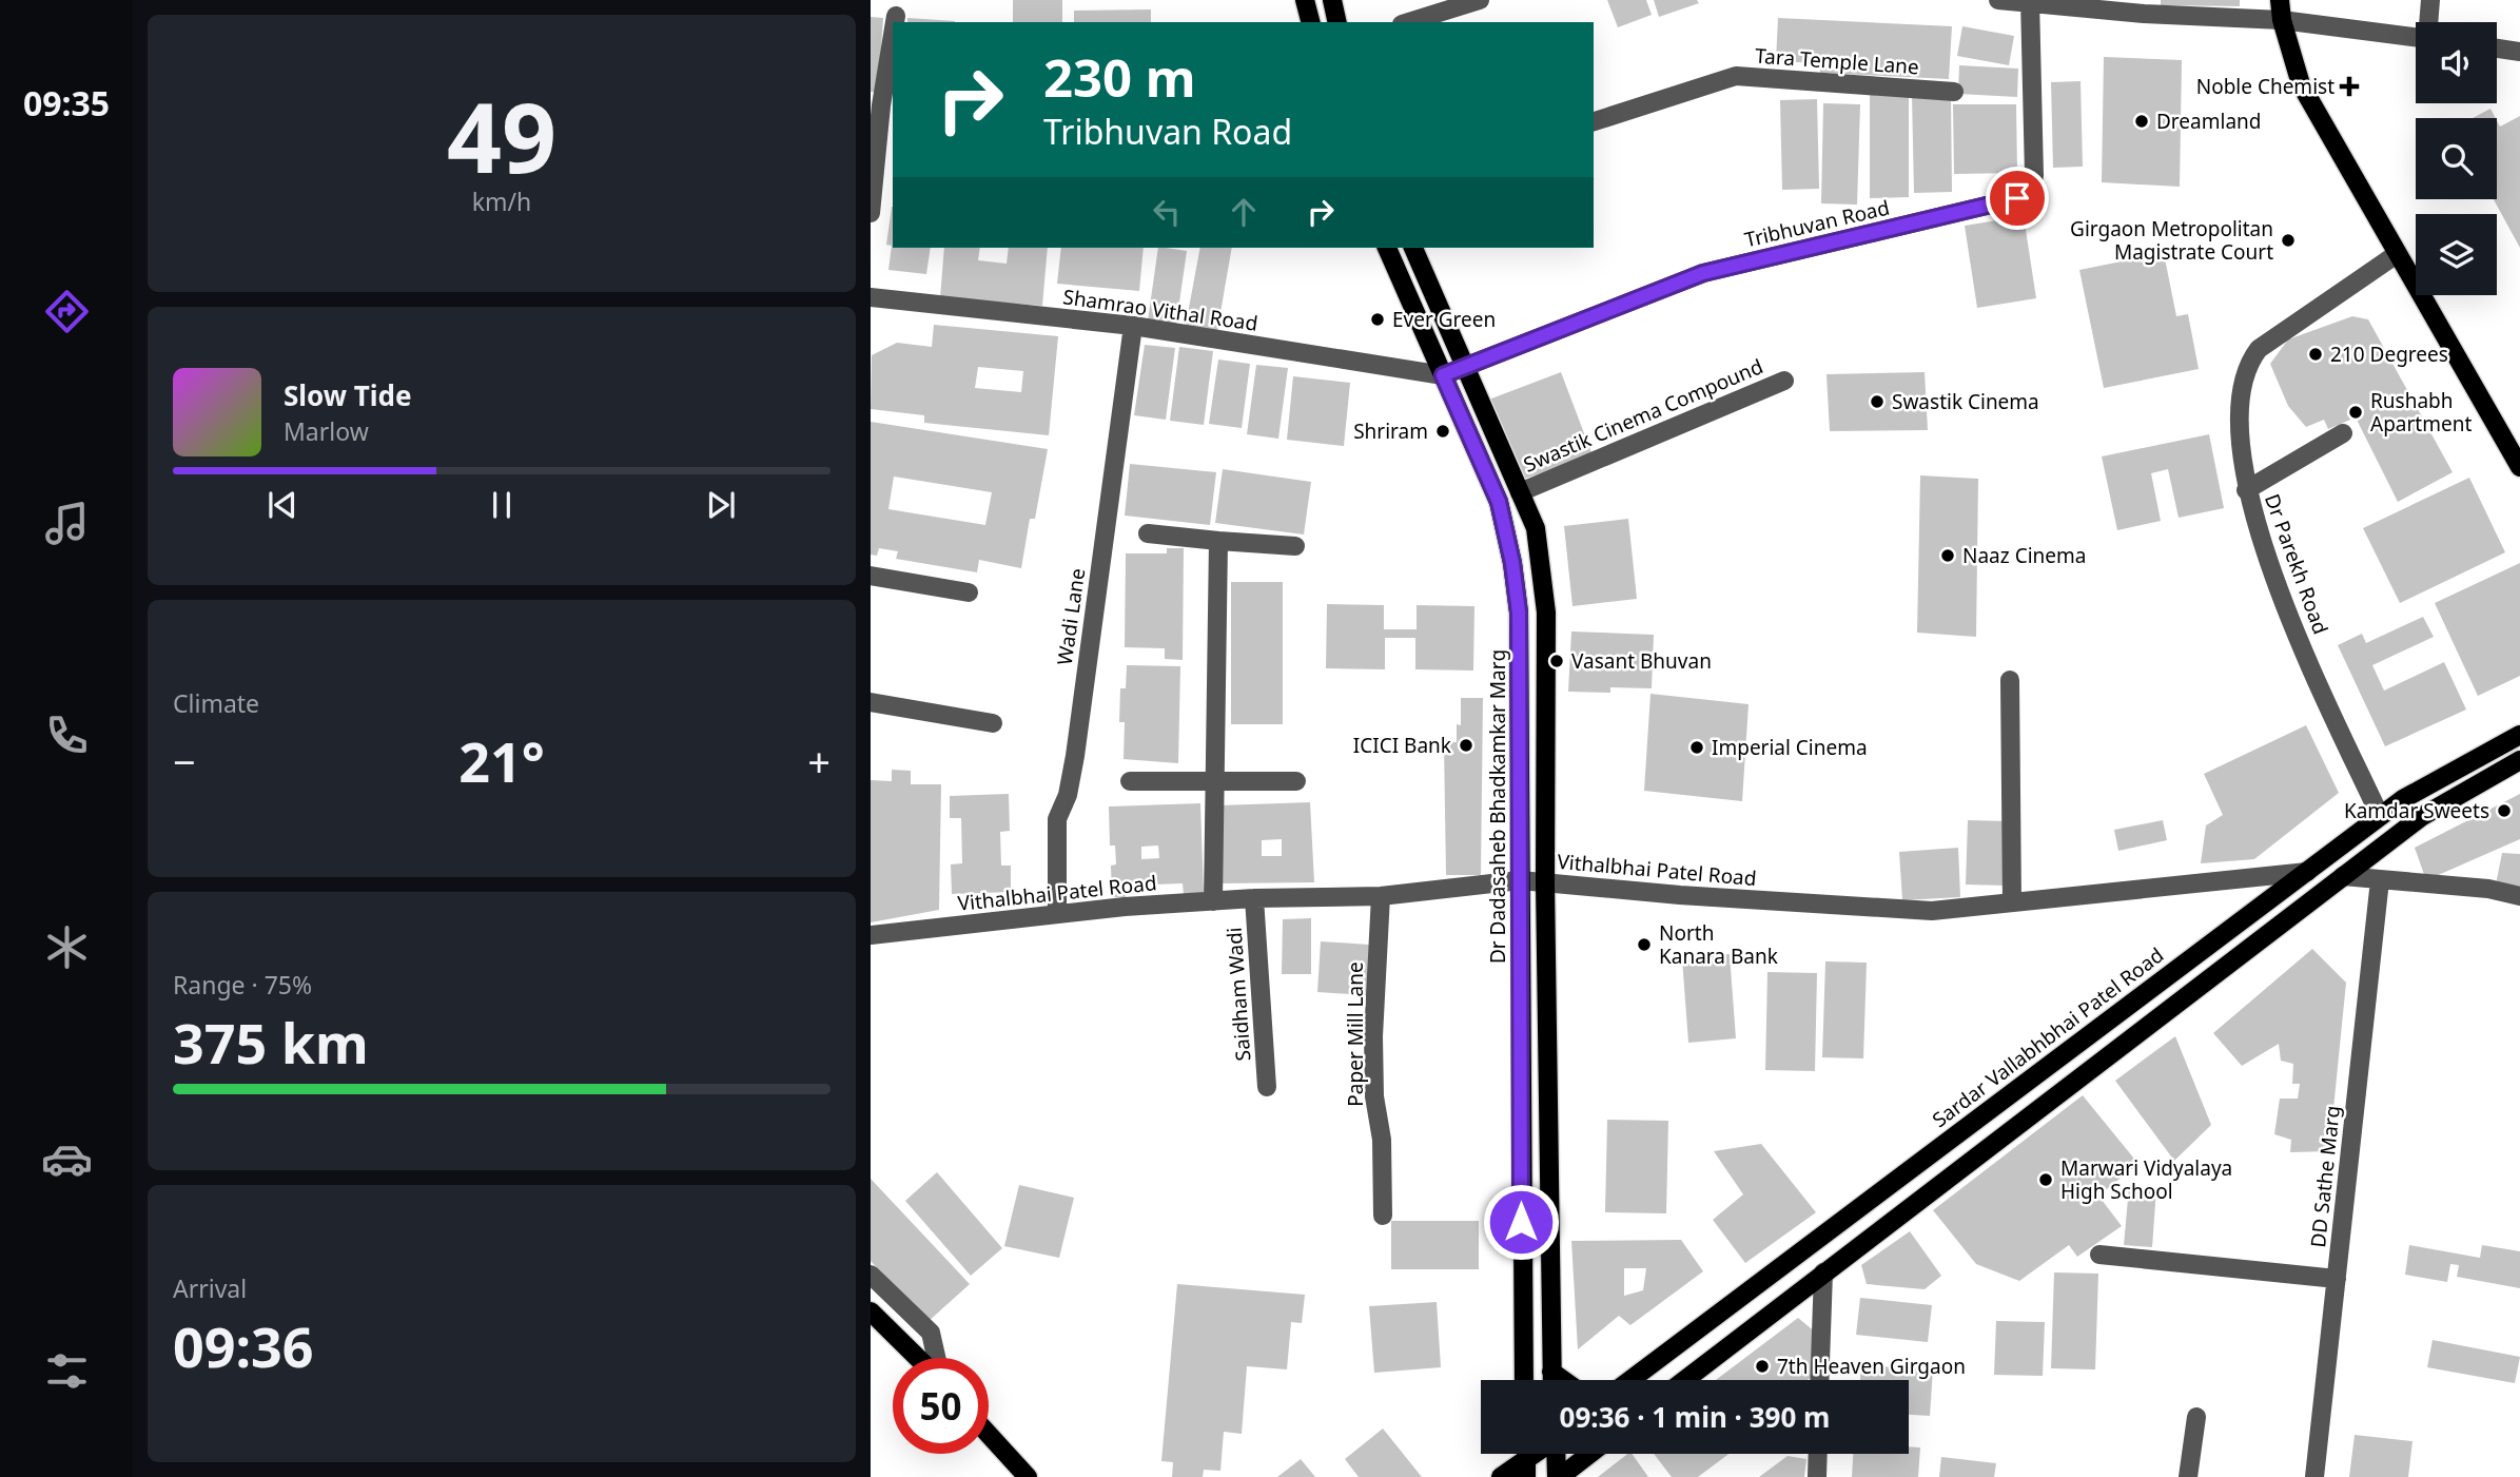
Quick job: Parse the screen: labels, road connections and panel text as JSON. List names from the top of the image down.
{
  "streets": {
    "main road": ["Dr Dadasaheb Bhadkamkar Marg", "Sardar Vallabhbhai Patel Road"],
    "street": [
      "Tara Temple Lane",
      "Tribhuvan Road",
      "Shamrao Vithal Road",
      "Swastik Cinema Compound",
      "Dr Parekh Road",
      "Wadi Lane",
      "Vithalbhai Patel Road",
      "Saidham Wadi",
      "Paper Mill Lane",
      "DD Sathe Marg"
    ]
  },
  "crossings": [
    ["Tribhuvan Road", "Shamrao Vithal Road"],
    ["Tribhuvan Road", "Dr Dadasaheb Bhadkamkar Marg"],
    ["Shamrao Vithal Road", "Wadi Lane"],
    ["Shamrao Vithal Road", "Dr Dadasaheb Bhadkamkar Marg"],
    ["Dr Parekh Road", "Sardar Vallabhbhai Patel Road"],
    ["Wadi Lane", "Vithalbhai Patel Road"],
    ["Dr Dadasaheb Bhadkamkar Marg", "Vithalbhai Patel Road"],
    ["Vithalbhai Patel Road", "Saidham Wadi"],
    ["Vithalbhai Patel Road", "Paper Mill Lane"],
    ["Vithalbhai Patel Road", "Sardar Vallabhbhai Patel Road"]
  ],
  "places": {
    "health": ["Noble Chemist"],
    "other": [
      "Dreamland",
      "Girgaon Metropolitan Magistrate Court",
      "Ever Green",
      "210 Degrees",
      "Swastik Cinema",
      "Rushabh Apartment",
      "Shriram",
      "Naaz Cinema",
      "Vasant Bhuvan",
      "ICICI Bank",
      "Imperial Cinema",
      "Kamdar Sweets",
      "North Kanara Bank",
      "Marwari Vidyalaya High School",
      "7th Heaven Girgaon"
    ]
  },
  "page": {
    "tabs": "09:35",
    "tile": [
      ["49", "km/h"],
      "Climate",
      ["Range · 75%", "375 km"],
      ["Arrival", "09:36"]
    ],
    "turn": ["230 m", "Tribhuvan Road"],
    "song": ["Slow Tide", "Marlow"],
    "heat": ["−", "21°", "+"],
    "limit": "50",
    "trip": "09:36 · 1 min · 390 m"
  }
}
